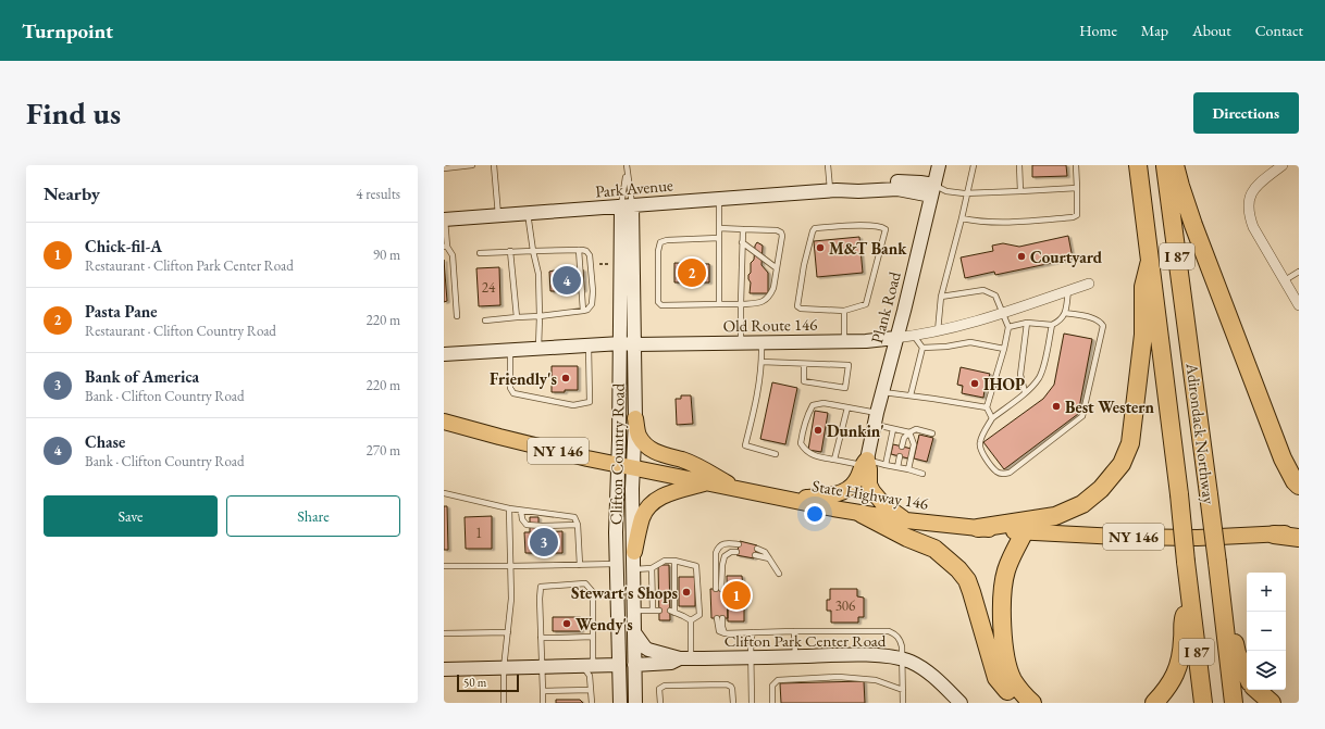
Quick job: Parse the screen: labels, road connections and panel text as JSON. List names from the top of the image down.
{
  "streets": {
    "highway": ["I 87", "Adirondack Northway"],
    "main road": ["NY 146", "State Highway 146"],
    "street": [
      "Park Avenue",
      "Plank Road",
      "Old Route 146",
      "Clifton Country Road",
      "Clifton Park Center Road"
    ]
  },
  "crossings": [
    ["Park Avenue", "Plank Road"],
    ["Park Avenue", "Clifton Country Road"],
    ["Plank Road", "Old Route 146"],
    ["Old Route 146", "Clifton Country Road"],
    ["Clifton Country Road", "State Highway 146"],
    ["Clifton Country Road", "Clifton Park Center Road"]
  ],
  "places": [
    "M&T Bank",
    "Courtyard",
    "Friendly's",
    "IHOP",
    "Best Western",
    "Dunkin'",
    "Stewart's Shops",
    "Wendy's"
  ],
  "house_numbers": ["24", "1", "306"],
  "scale_bar": "50 m",
  "page": {
    "header": "Turnpoint",
    "nav": [
      "Home",
      "Map",
      "About",
      "Contact"
    ],
    "buttons": [
      "Directions",
      ["Save", "Share"]
    ],
    "title": "Find us",
    "heading": ["Nearby", "4 results"],
    "list": [
      {
        "mark": "1",
        "name": "Chick-fil-A",
        "note": "Restaurant · Clifton Park Center Road",
        "value": "90 m"
      },
      {
        "mark": "2",
        "name": "Pasta Pane",
        "note": "Restaurant · Clifton Country Road",
        "value": "220 m"
      },
      {
        "mark": "3",
        "name": "Bank of America",
        "note": "Bank · Clifton Country Road",
        "value": "220 m"
      },
      {
        "mark": "4",
        "name": "Chase",
        "note": "Bank · Clifton Country Road",
        "value": "270 m"
      }
    ],
    "pins": [
      "2",
      "4",
      "3",
      "1"
    ],
    "map_buttons": ["+", "−"],
    "scale": "50 m"
  }
}
